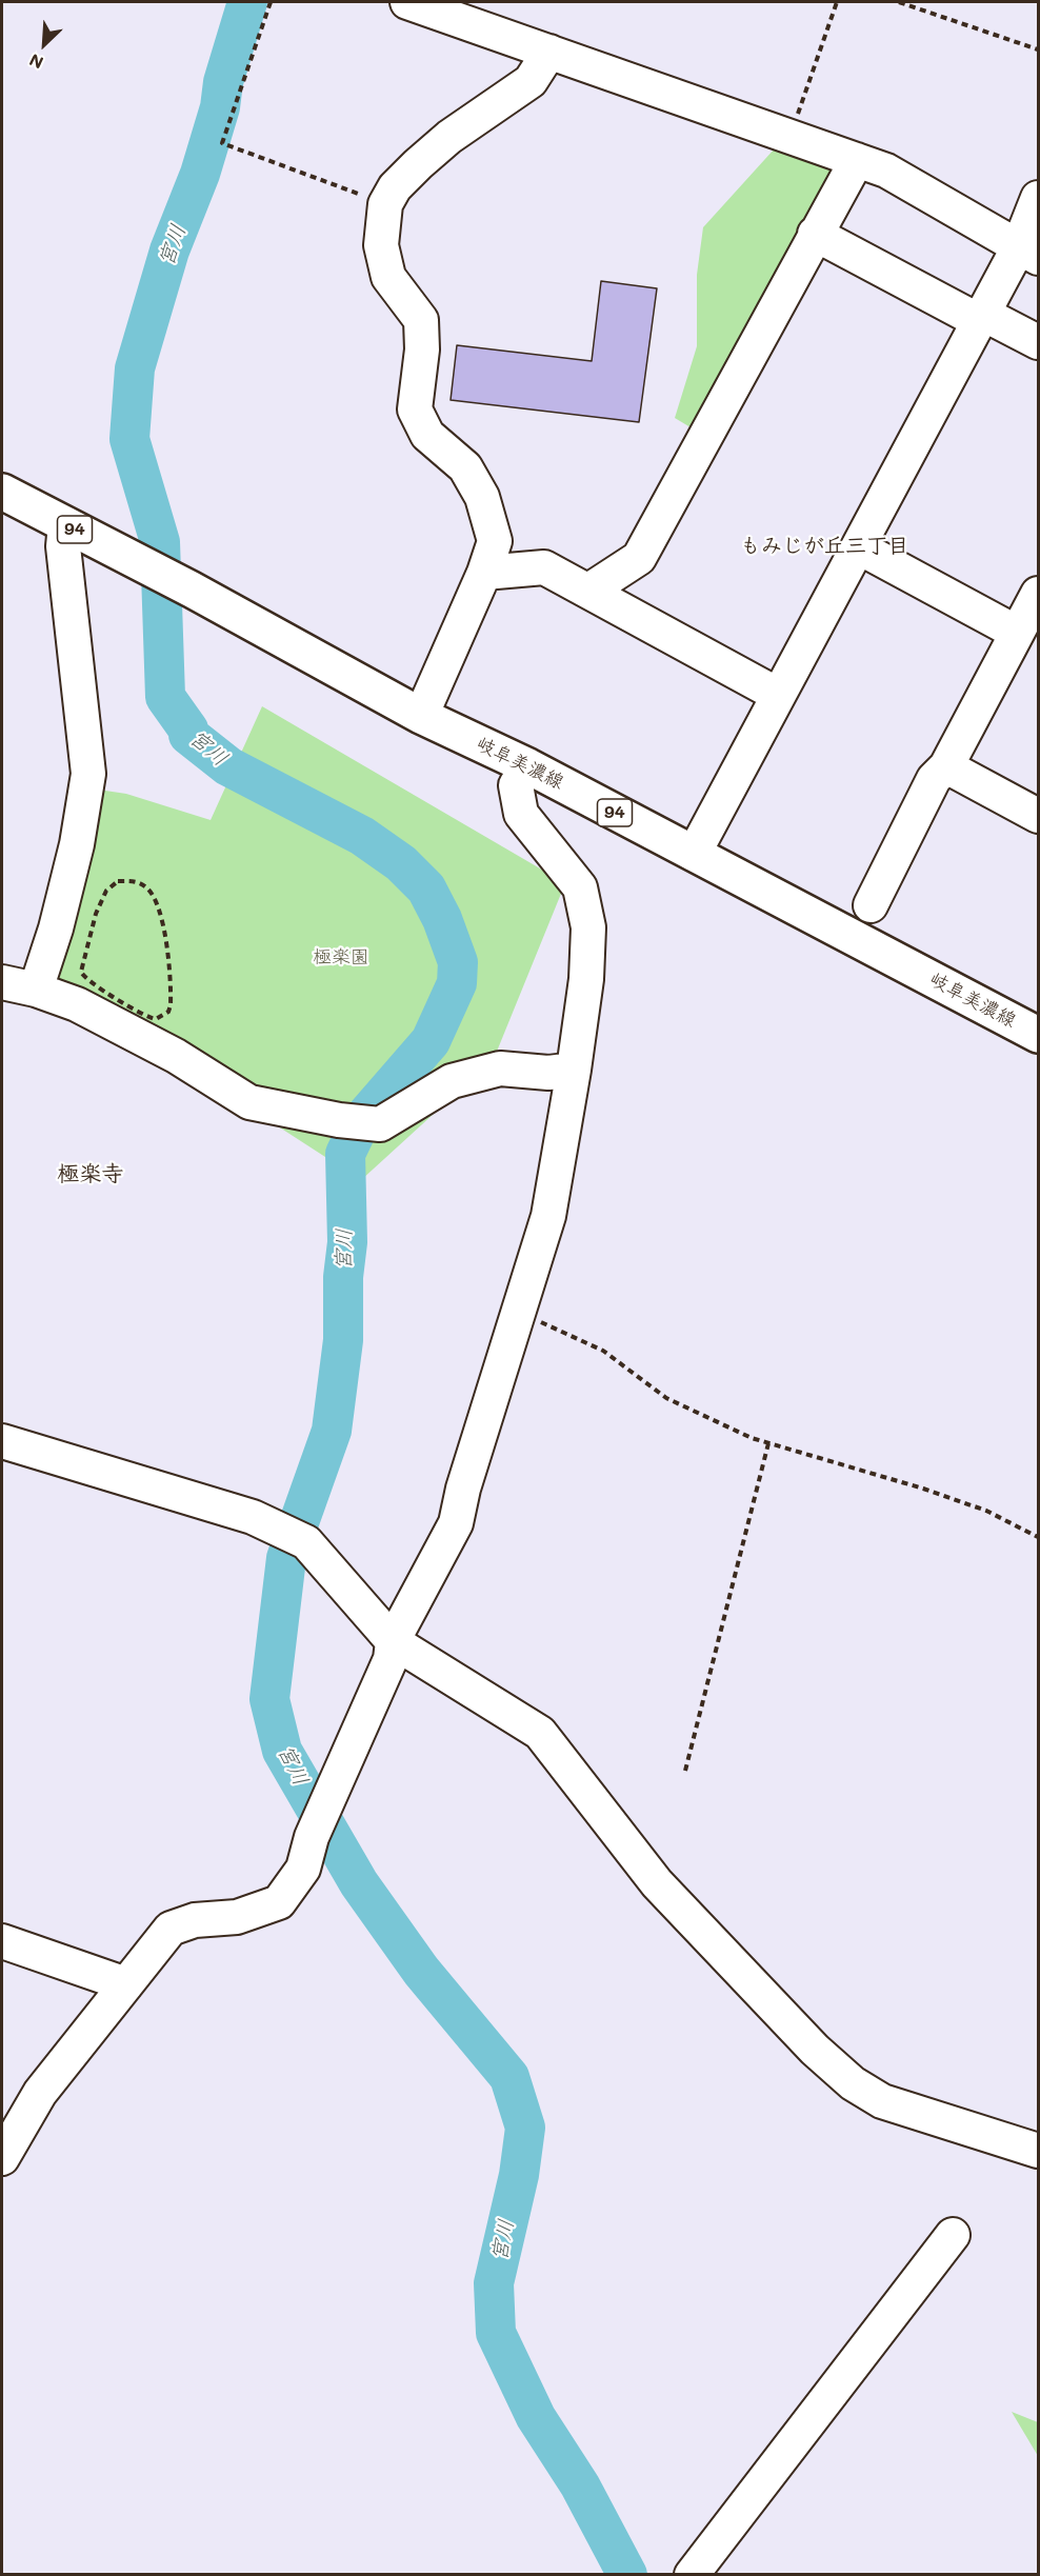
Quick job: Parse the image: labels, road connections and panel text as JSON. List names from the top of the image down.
{
  "streets": {
    "main road": ["94", "岐阜美濃線"]
  },
  "districts": ["もみじが丘三丁目", "極楽寺"],
  "water": ["宮川"],
  "parks": ["極楽園"],
  "north": "bottom left"
}
